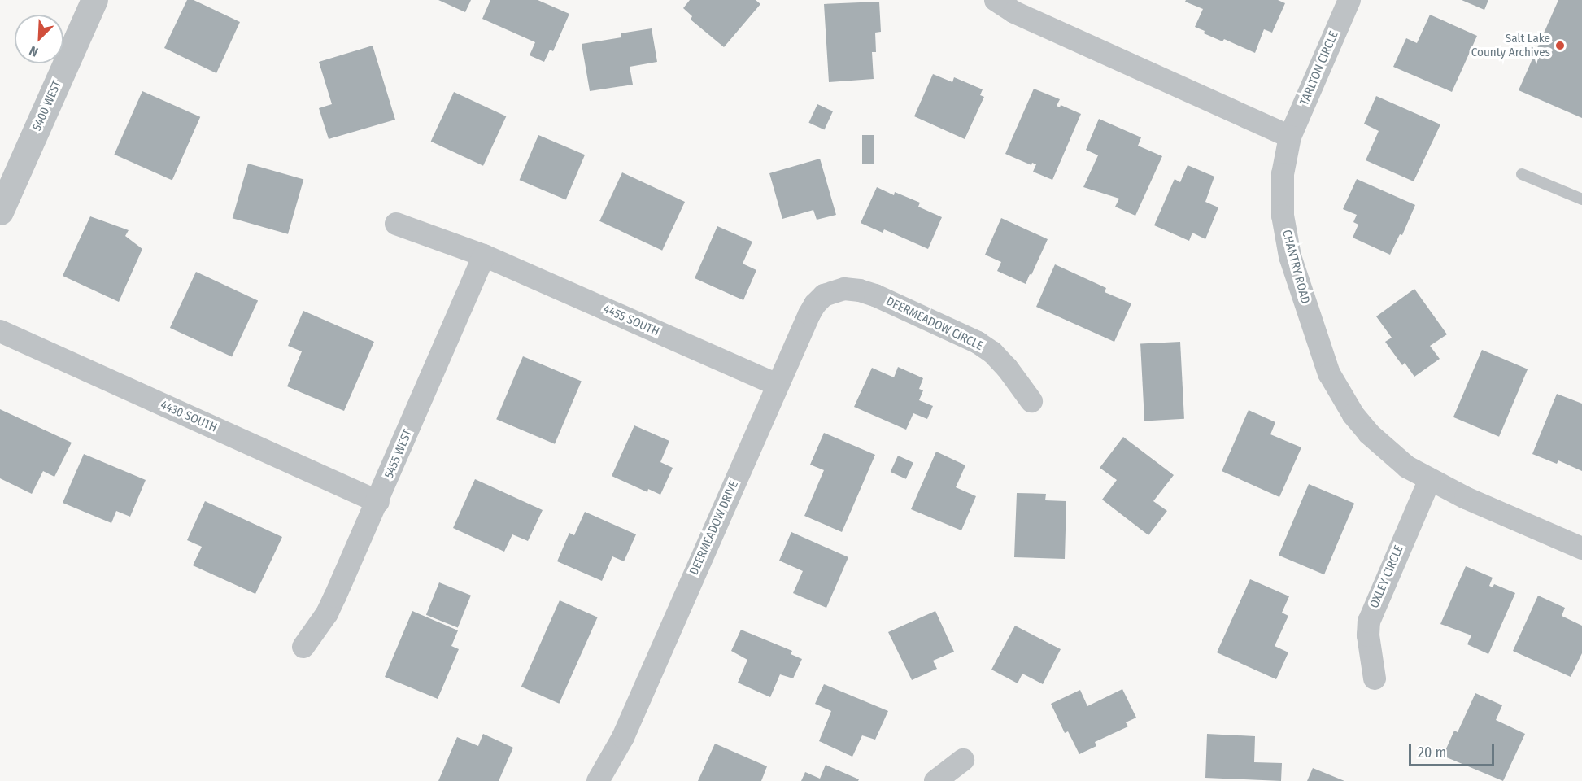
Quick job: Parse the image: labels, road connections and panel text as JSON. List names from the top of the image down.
{
  "streets": {
    "street": [
      "TARLTON CIRCLE",
      "5400 WEST",
      "CHANTRY ROAD",
      "4455 SOUTH",
      "DEERMEADOW CIRCLE",
      "4430 SOUTH",
      "5455 WEST",
      "DEERMEADOW DRIVE",
      "OXLEY CIRCLE"
    ]
  },
  "crossings": [
    ["TARLTON CIRCLE", "CHANTRY ROAD"],
    ["CHANTRY ROAD", "OXLEY CIRCLE"],
    ["4455 SOUTH", "5455 WEST"],
    ["4455 SOUTH", "DEERMEADOW DRIVE"],
    ["DEERMEADOW CIRCLE", "DEERMEADOW DRIVE"],
    ["4430 SOUTH", "5455 WEST"]
  ],
  "places": ["Salt Lake County Archives"],
  "scale_bar": "20 m",
  "north": "bottom left"
}
